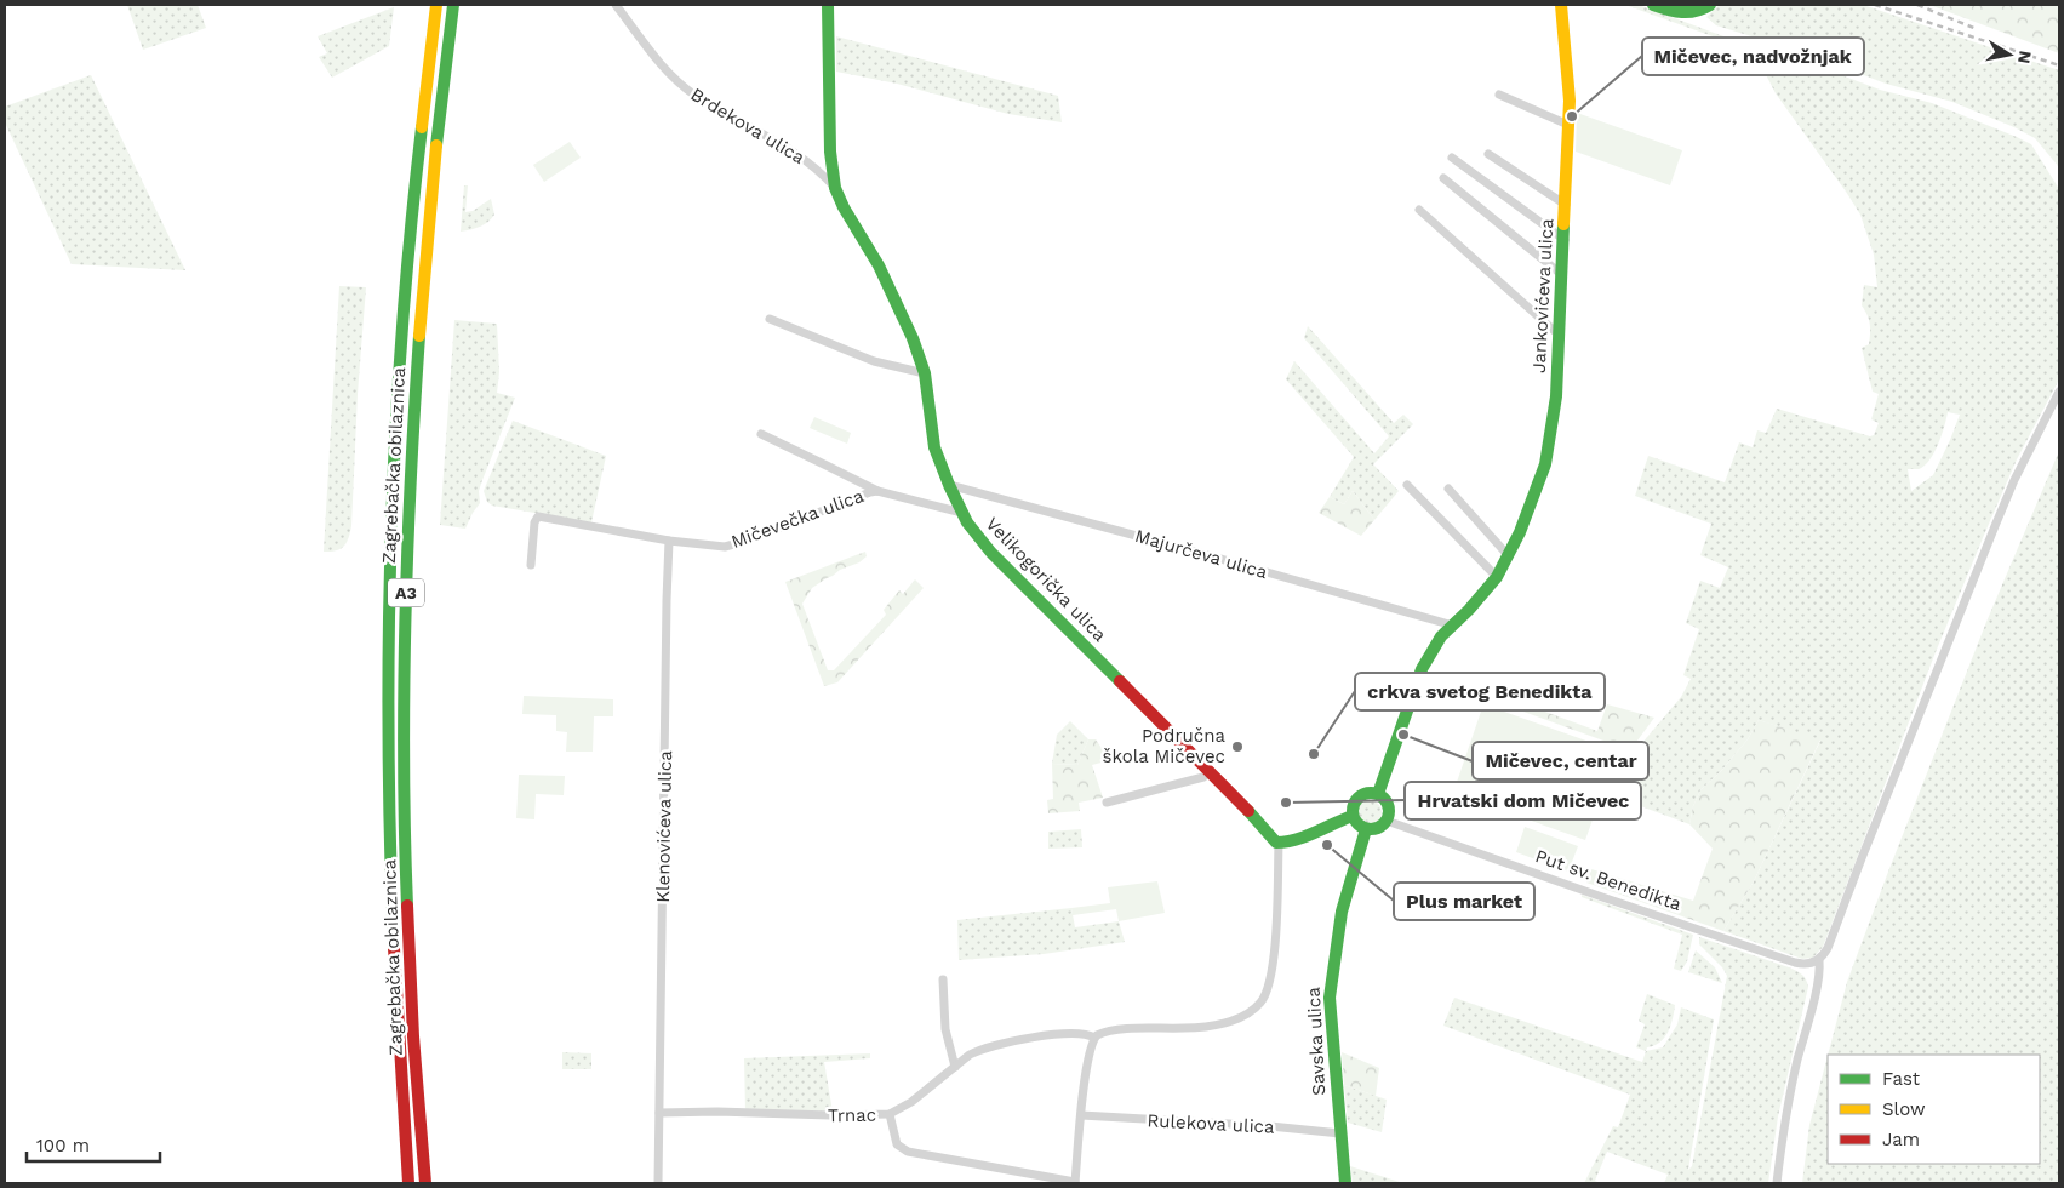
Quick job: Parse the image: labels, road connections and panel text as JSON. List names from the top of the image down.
{
  "streets": {
    "main road": [
      "Jankovićeva ulica",
      "Zagrebačka obilaznica",
      "Velikogorička ulica",
      "A3",
      "Savska ulica"
    ],
    "street": [
      "Brdekova ulica",
      "Mičevečka ulica",
      "Majurčeva ulica",
      "Klenovićeva ulica",
      "Put sv. Benedikta",
      "Trnac",
      "Rulekova ulica"
    ]
  },
  "crossings": [
    ["Brdekova ulica", "Velikogorička ulica"],
    ["Jankovićeva ulica", "Majurčeva ulica"],
    ["Jankovićeva ulica", "Put sv. Benedikta"],
    ["Jankovićeva ulica", "Savska ulica"],
    ["Mičevečka ulica", "Velikogorička ulica"],
    ["Mičevečka ulica", "Klenovićeva ulica"],
    ["Majurčeva ulica", "Velikogorička ulica"],
    ["Klenovićeva ulica", "Trnac"],
    ["Put sv. Benedikta", "Savska ulica"],
    ["Savska ulica", "Rulekova ulica"]
  ],
  "places": [
    "Mičevec, nadvožnjak",
    "Mičevec, centar",
    "Područna škola Mičevec",
    "crkva svetog Benedikta",
    "Hrvatski dom Mičevec",
    "Plus market"
  ],
  "legend": ["Fast", "Slow", "Jam"],
  "scale_bar": "100 m",
  "north": "right"
}
